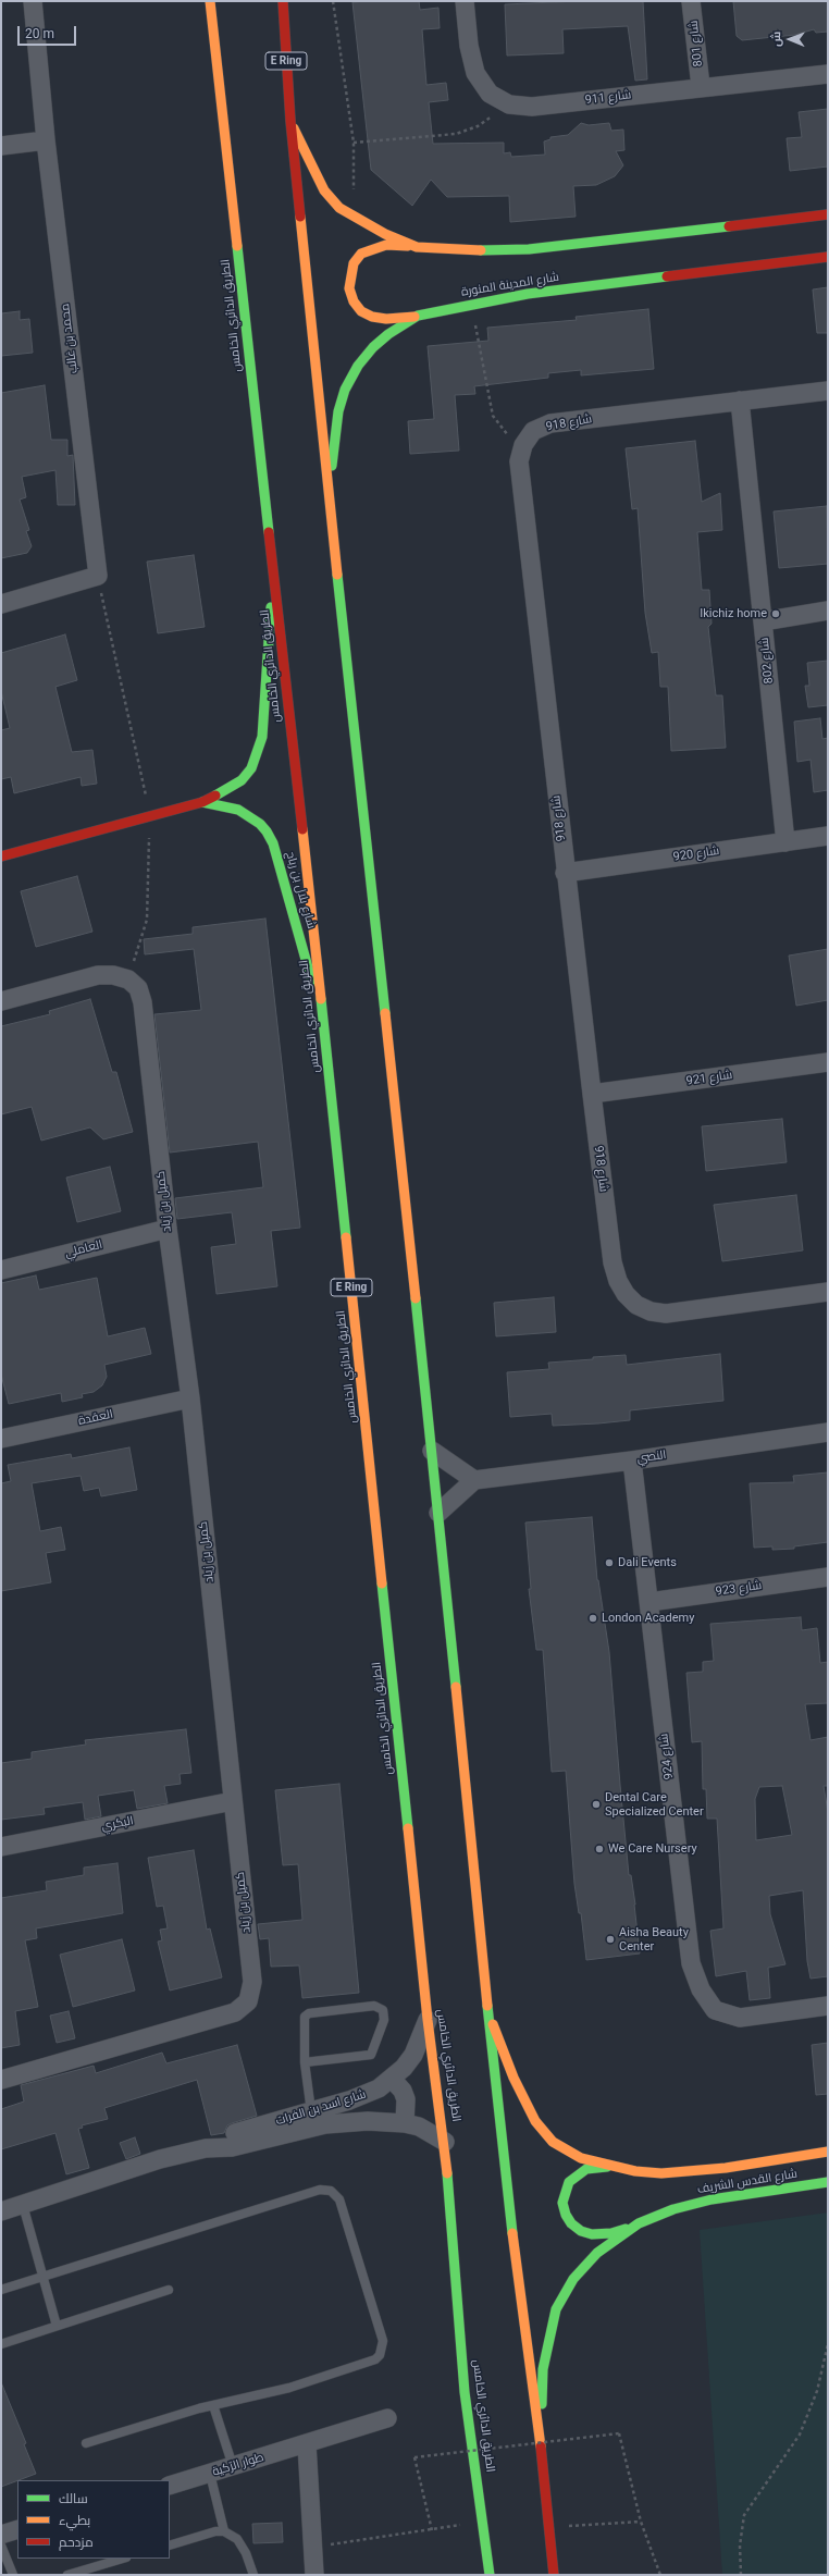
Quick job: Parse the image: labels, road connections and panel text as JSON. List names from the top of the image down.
{
  "streets": {
    "main road": [
      "E Ring",
      "شارع المدينة المنورة",
      "الطريق الدائري الخامس",
      "شارع بلال بن رباح",
      "شارع القدس الشريف"
    ],
    "street": [
      "شارع 801",
      "شارع 911",
      "محمد بن غالب",
      "شارع 918",
      "شارع 802",
      "شارع 920",
      "شارع 921",
      "كميل بن زياد",
      "العاملي",
      "العقدة",
      "النصي",
      "شارع 923",
      "شارع 924",
      "البكري",
      "شارع اسد بن الفرات",
      "طوار الرّكية"
    ]
  },
  "crossings": [
    ["شارع 801", "شارع 911"],
    ["E Ring", "شارع المدينة المنورة"],
    ["E Ring", "شارع القدس الشريف"],
    ["الطريق الدائري الخامس", "شارع بلال بن رباح"],
    ["الطريق الدائري الخامس", "شارع اسد بن الفرات"],
    ["شارع 918", "شارع 802"],
    ["شارع 918", "شارع 920"],
    ["شارع 918", "شارع 921"],
    ["شارع 802", "شارع 920"],
    ["كميل بن زياد", "العاملي"],
    ["كميل بن زياد", "العقدة"],
    ["كميل بن زياد", "البكري"],
    ["النصي", "شارع 924"],
    ["شارع 923", "شارع 924"]
  ],
  "places": [
    "Ikichiz home",
    "Dali Events",
    "London Academy",
    "Dental Care Specialized Center",
    "We Care Nursery",
    "Aisha Beauty Center"
  ],
  "legend": ["سالك", "بطيء", "مزدحم"],
  "scale_bar": "20 m",
  "north": "left"
}
